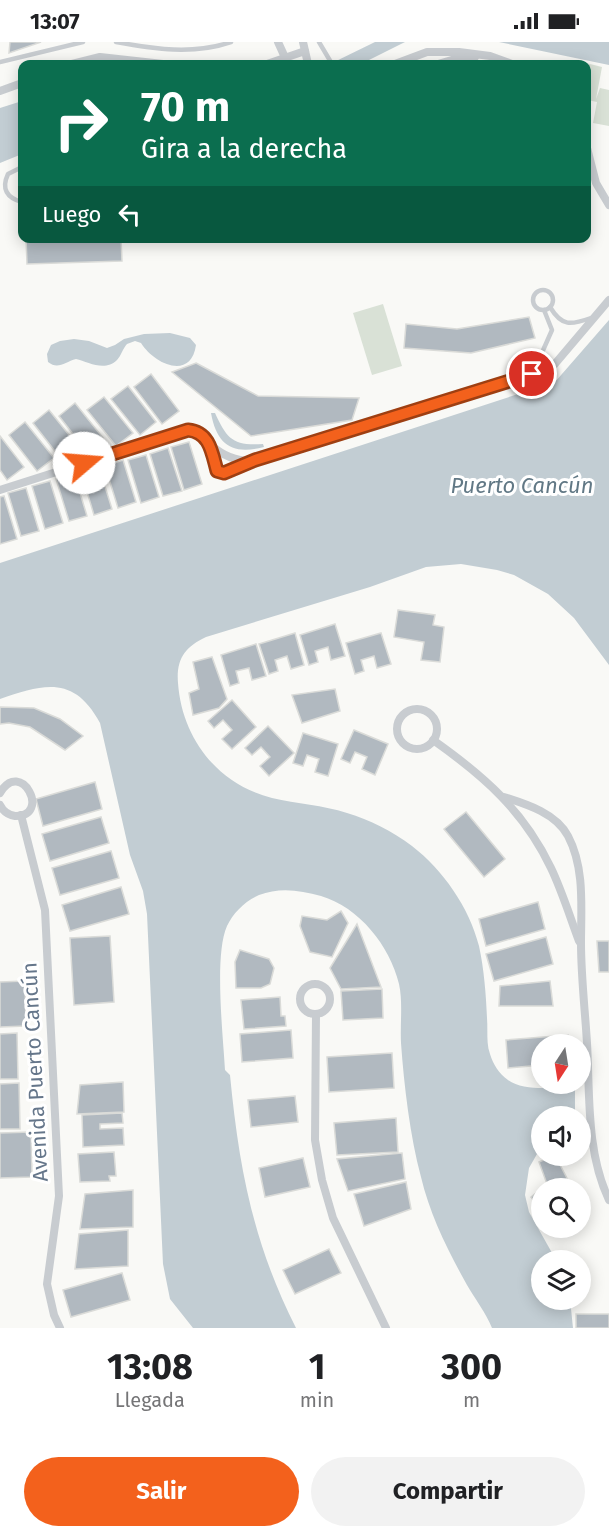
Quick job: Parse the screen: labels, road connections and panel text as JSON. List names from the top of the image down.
{
  "streets": {
    "street": ["Avenida Puerto Cancún"]
  },
  "water": ["Puerto Cancún"],
  "north": "bottom",
  "page": {
    "status": "13:07",
    "turn": ["70 m", "Gira a la derecha"],
    "then": "Luego",
    "eta": [
      "13:08",
      "Llegada",
      "1",
      "min",
      "300",
      "m"
    ],
    "buttons": ["Salir", "Compartir"]
  }
}
